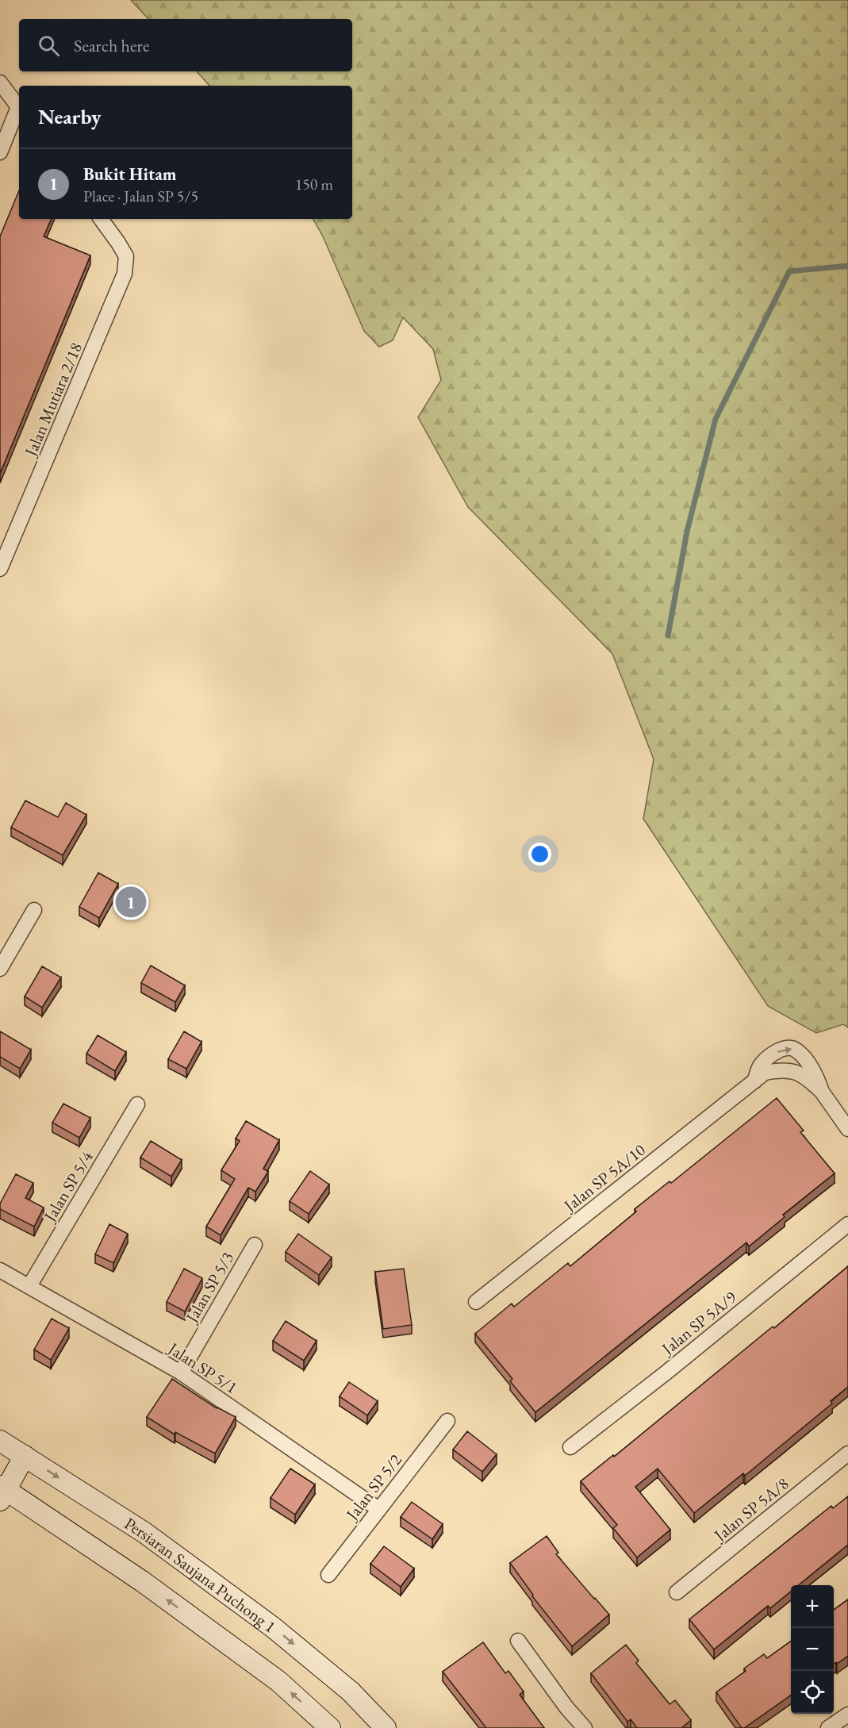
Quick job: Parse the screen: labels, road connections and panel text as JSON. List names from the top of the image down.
{
  "streets": {
    "street": [
      "Jalan Mutiara 2/18",
      "Jalan SP 5A/10",
      "Jalan SP 5/4",
      "Jalan SP 5/3",
      "Jalan SP 5A/9",
      "Jalan SP 5/1",
      "Jalan SP 5/2",
      "Jalan SP 5A/8",
      "Persiaran Saujana Puchong 1"
    ]
  },
  "crossings": [
    ["Jalan SP 5/4", "Jalan SP 5/1"],
    ["Jalan SP 5/3", "Jalan SP 5/1"],
    ["Jalan SP 5/1", "Jalan SP 5/2"]
  ],
  "page": {
    "search": "Search here",
    "heading": "Nearby",
    "list": [
      {
        "mark": "1",
        "name": "Bukit Hitam",
        "note": "Place · Jalan SP 5/5",
        "value": "150 m"
      }
    ],
    "pins": "1",
    "map_buttons": ["+", "−"]
  }
}
